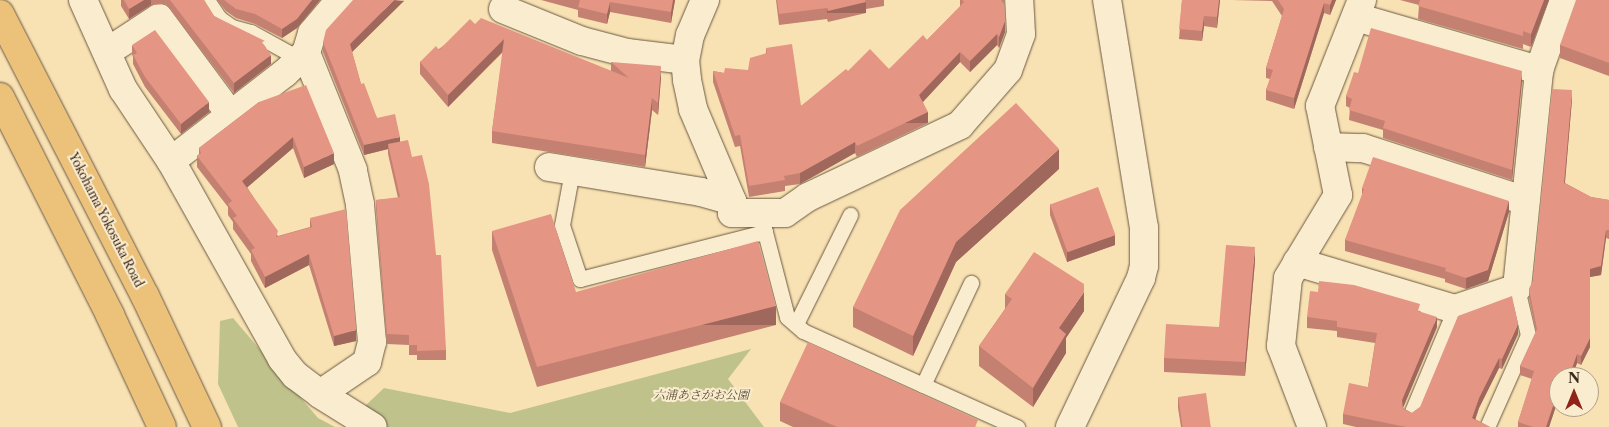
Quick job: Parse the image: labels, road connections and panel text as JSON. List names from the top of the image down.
{
  "streets": {
    "highway": ["Yokohama Yokosuka Road"]
  },
  "parks": ["六浦あさがお公園"],
  "north": "top"
}
